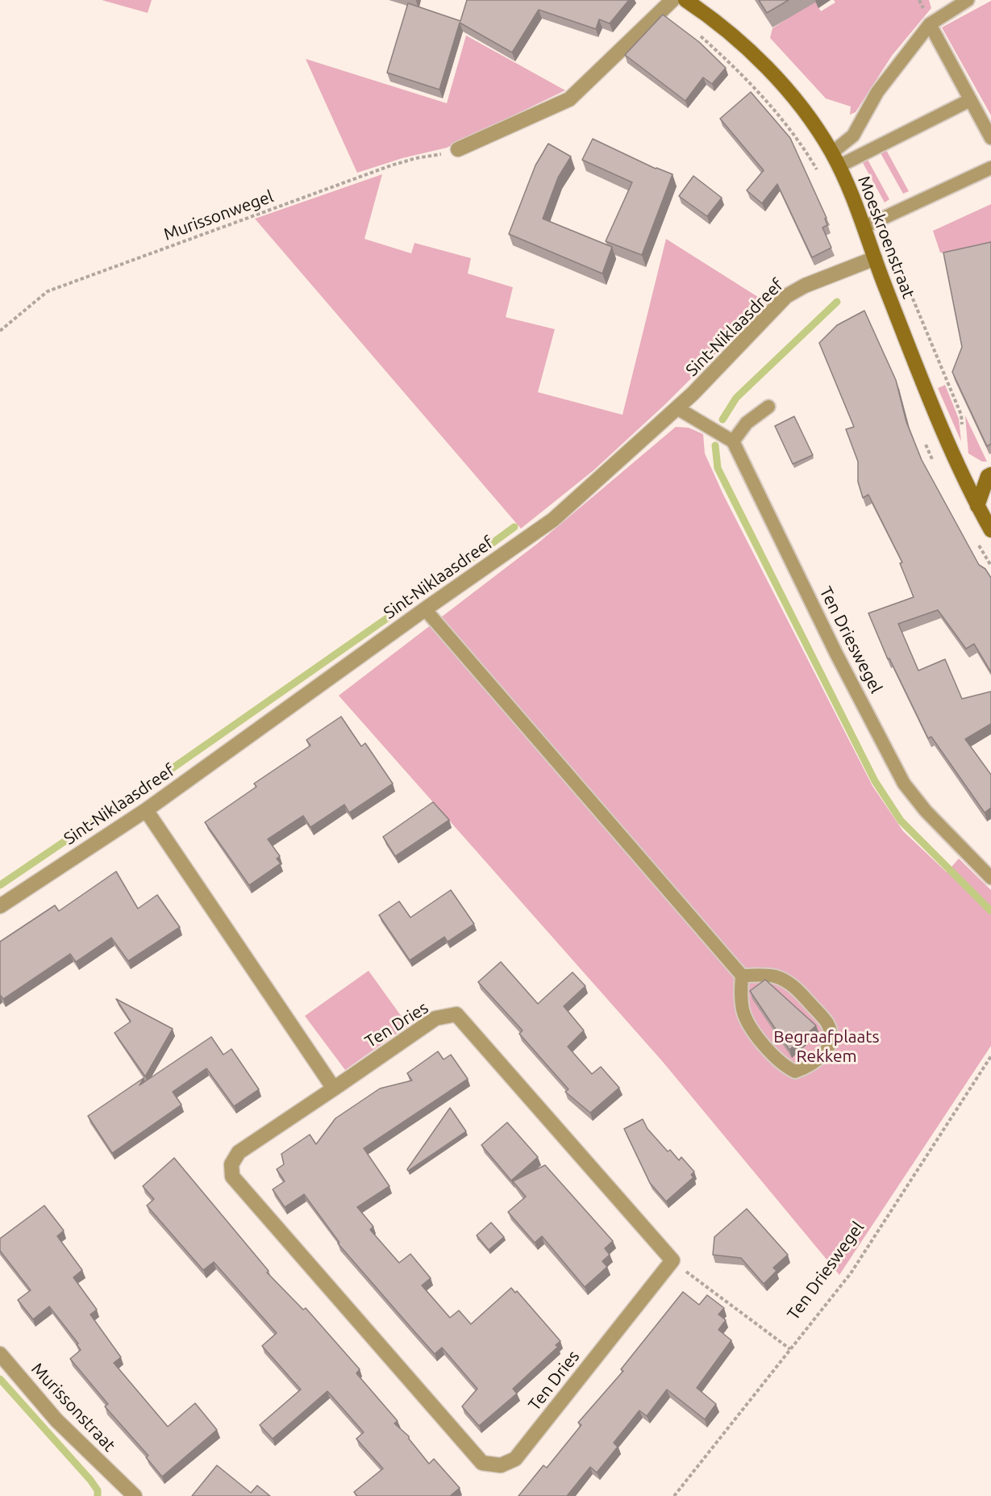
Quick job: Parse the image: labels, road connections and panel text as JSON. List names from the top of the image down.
{
  "streets": {
    "main road": ["Moeskroenstraat"],
    "street": ["Sint-Niklaasdreef", "Ten Dries", "Murissonstraat"],
    "lane": ["Ten Drieswegel"],
    "path": ["Murissonwegel"]
  },
  "crossings": [
    ["Moeskroenstraat", "Sint-Niklaasdreef"]
  ],
  "parks": ["Begraafplaats Rekkem"]
}
